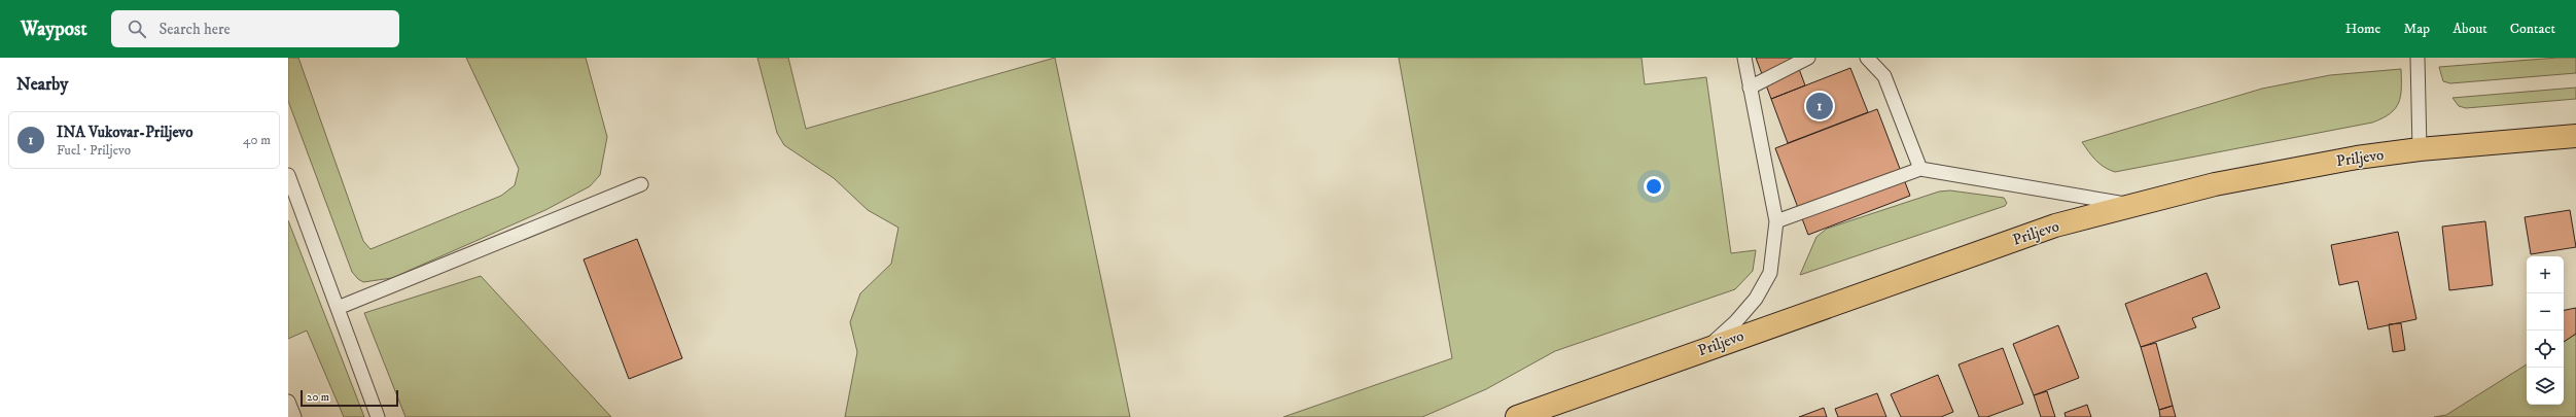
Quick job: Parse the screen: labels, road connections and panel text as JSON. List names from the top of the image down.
{
  "streets": {
    "main road": ["Priljevo"]
  },
  "scale_bar": "20 m",
  "page": {
    "header": "Waypost",
    "search": "Search here",
    "nav": [
      "Home",
      "Map",
      "About",
      "Contact"
    ],
    "heading": "Nearby",
    "pins": "1",
    "list": [
      {
        "mark": "1",
        "name": "INA Vukovar-Priljevo",
        "note": "Fuel · Priljevo",
        "value": "40 m"
      }
    ],
    "map_buttons": ["+", "−"],
    "scale": "20 m"
  }
}
